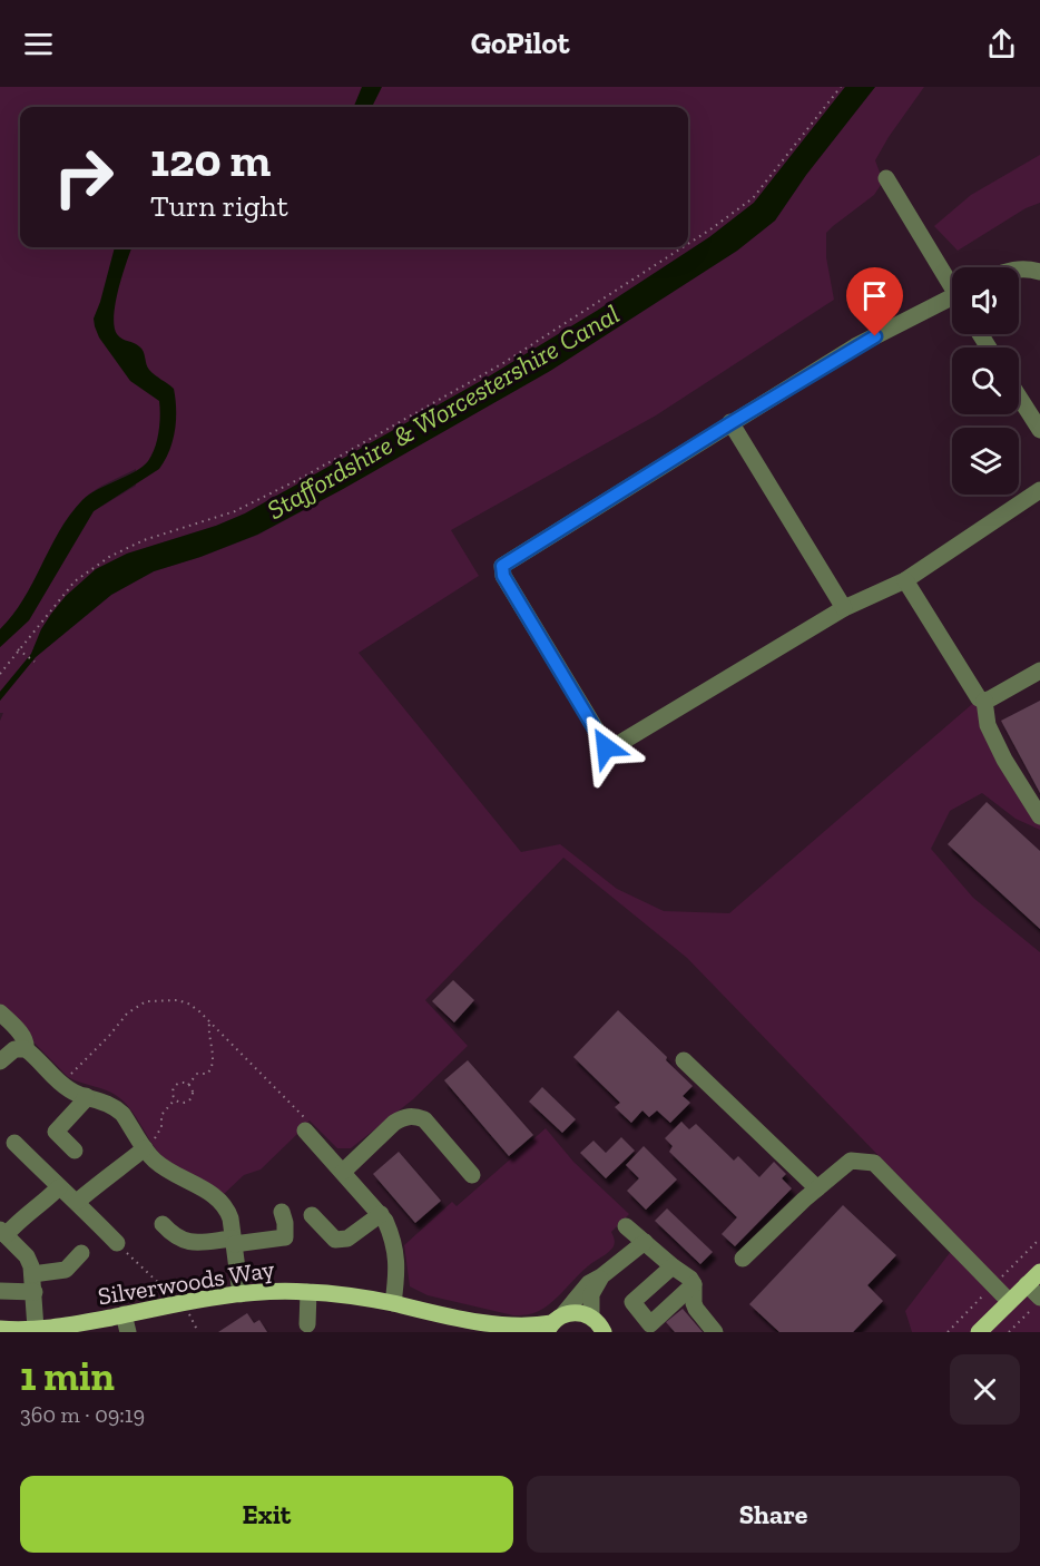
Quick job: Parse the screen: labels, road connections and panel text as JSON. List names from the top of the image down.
{
  "streets": {
    "main road": ["Silverwoods Way"]
  },
  "water": ["Staffordshire & Worcestershire Canal"],
  "page": {
    "header": "GoPilot",
    "turn": ["120 m", "Turn right"],
    "heading": ["1 min", "360 m · 09:19"],
    "buttons": ["Exit", "Share"]
  }
}
